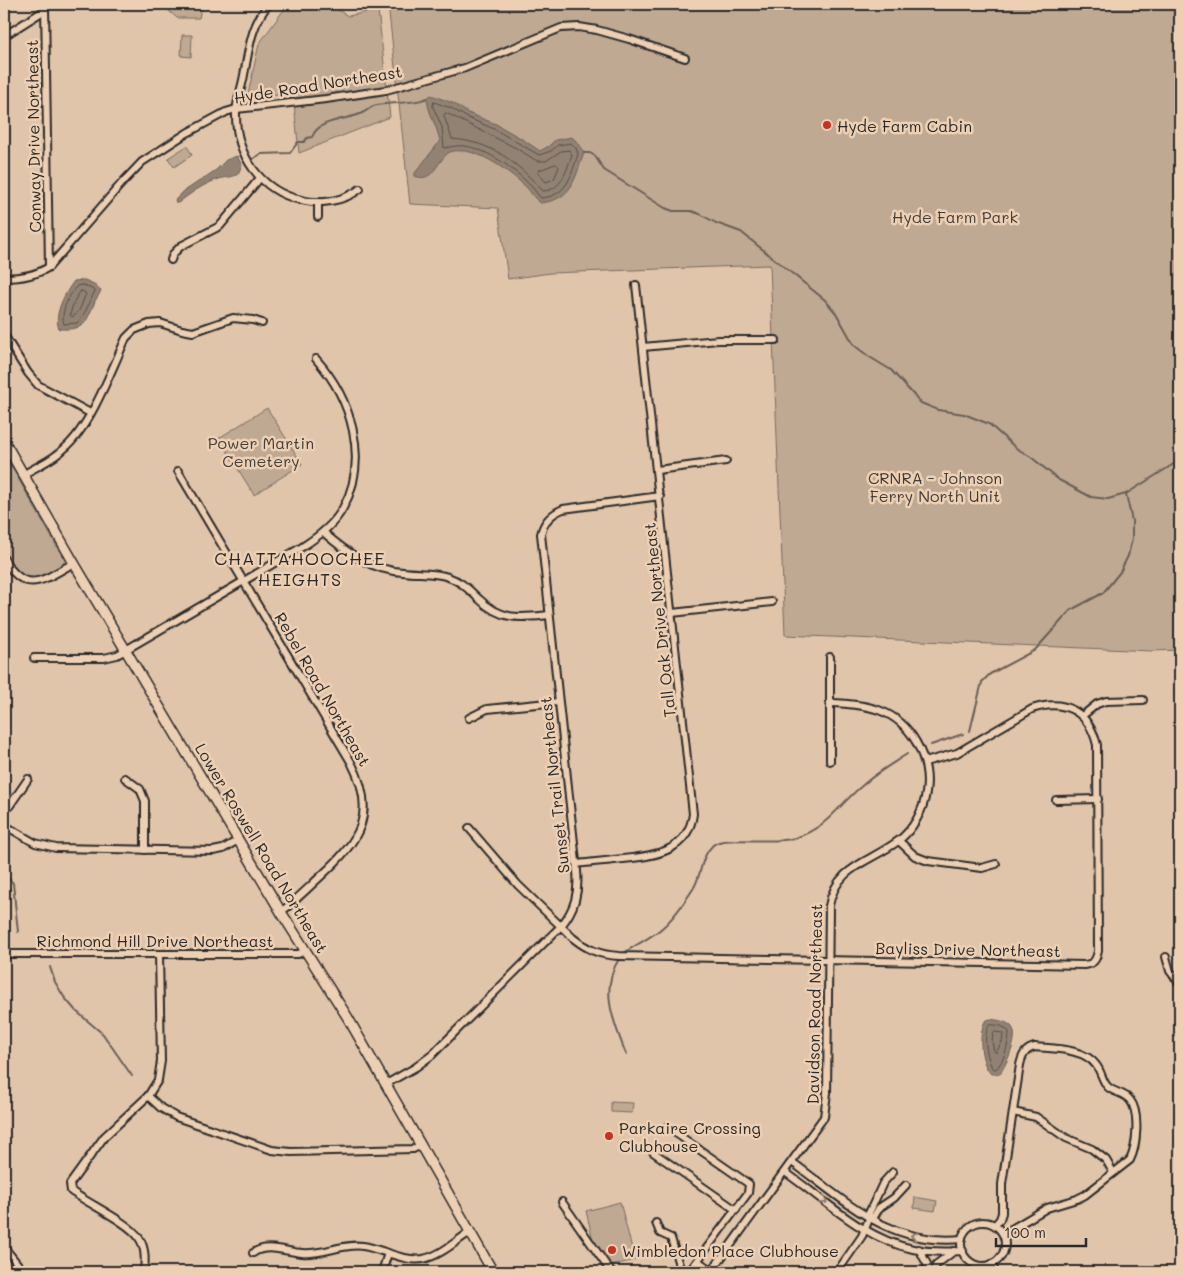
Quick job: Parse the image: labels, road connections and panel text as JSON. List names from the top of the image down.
{
  "streets": {
    "street": [
      "Hyde Road Northeast",
      "Conway Drive Northeast",
      "Tall Oak Drive Northeast",
      "Rebel Road Northeast",
      "Sunset Trail Northeast",
      "Lower Roswell Road Northeast",
      "Richmond Hill Drive Northeast",
      "Bayliss Drive Northeast",
      "Davidson Road Northeast"
    ]
  },
  "crossings": [
    ["Hyde Road Northeast", "Conway Drive Northeast"],
    ["Tall Oak Drive Northeast", "Sunset Trail Northeast"],
    ["Rebel Road Northeast", "Lower Roswell Road Northeast"],
    ["Sunset Trail Northeast", "Lower Roswell Road Northeast"],
    ["Sunset Trail Northeast", "Bayliss Drive Northeast"],
    ["Lower Roswell Road Northeast", "Richmond Hill Drive Northeast"],
    ["Bayliss Drive Northeast", "Davidson Road Northeast"]
  ],
  "districts": ["CHATTAHOOCHEE HEIGHTS"],
  "parks": ["Hyde Farm Park", "Power Martin Cemetery", "CRNRA - Johnson Ferry North Unit"],
  "places": ["Hyde Farm Cabin", "Parkaire Crossing Clubhouse", "Wimbledon Place Clubhouse"],
  "scale_bar": "100 m"
}
